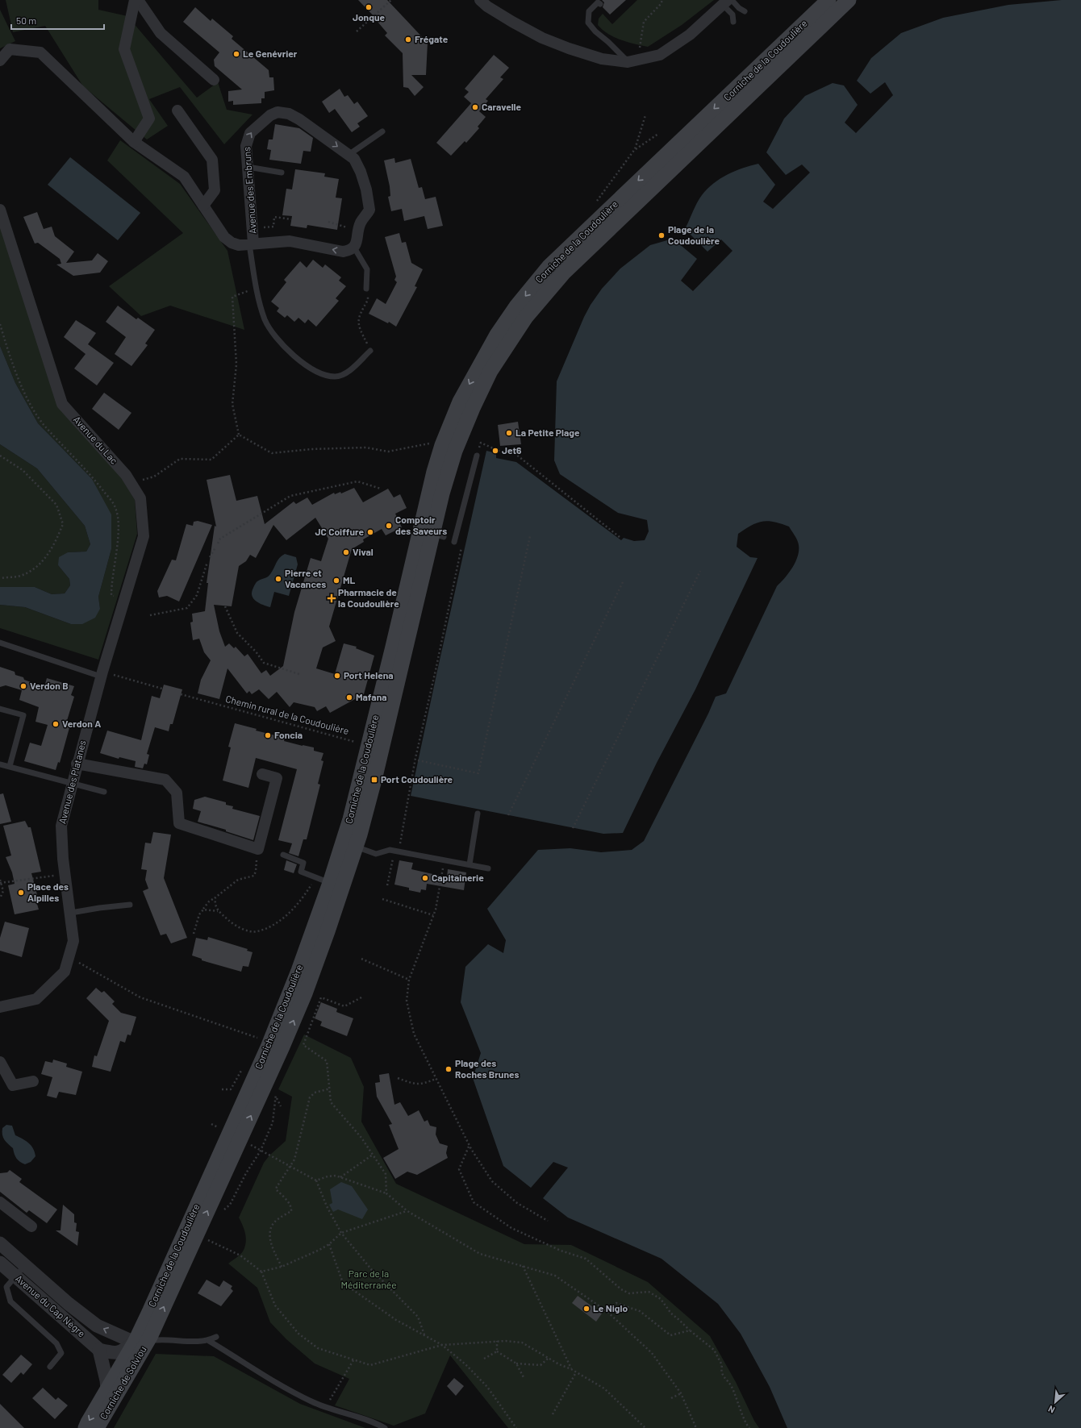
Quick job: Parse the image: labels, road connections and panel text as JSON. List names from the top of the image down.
{
  "streets": {
    "main road": ["Corniche de la Coudoulière", "Corniche de Solviou"],
    "street": [
      "Avenue des Embruns",
      "Avenue du Lac",
      "Avenue des Platanes",
      "Avenue du Cap Nègre"
    ],
    "path": ["Chemin rural de la Coudoulière"]
  },
  "crossings": [
    ["Corniche de la Coudoulière", "Chemin rural de la Coudoulière"],
    ["Corniche de la Coudoulière", "Avenue du Cap Nègre"],
    ["Corniche de la Coudoulière", "Corniche de Solviou"],
    ["Avenue du Lac", "Avenue des Platanes"]
  ],
  "parks": ["Parc de la Méditerranée"],
  "places": {
    "other": [
      "Jonque",
      "Frégate",
      "Le Genévrier",
      "Caravelle",
      "Plage de la Coudoulière",
      "La Petite Plage",
      "Jet6",
      "Comptoir des Saveurs",
      "JC Coiffure",
      "Vival",
      "Pierre et Vacances",
      "ML",
      "Port Helena",
      "Verdon B",
      "Mafana",
      "Verdon A",
      "Foncia",
      "Capitainerie",
      "Place des Alpilles",
      "Plage des Roches Brunes",
      "Le Niglo"
    ],
    "health": ["Pharmacie de la Coudoulière"],
    "transit": ["Port Coudoulière"]
  },
  "scale_bar": "50 m",
  "north": "bottom left"
}
